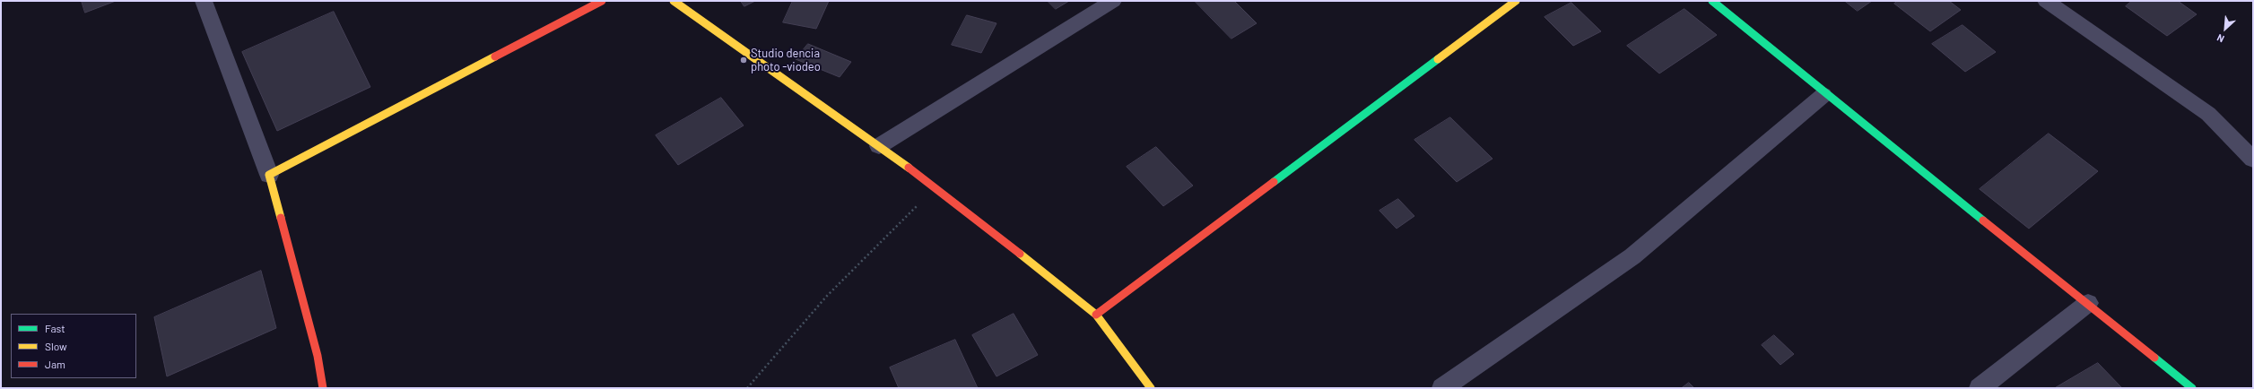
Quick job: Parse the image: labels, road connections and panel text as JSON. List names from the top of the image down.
{
  "places": ["Studio dencia photo -viodeo"],
  "legend": ["Fast", "Slow", "Jam"],
  "north": "bottom left"
}
